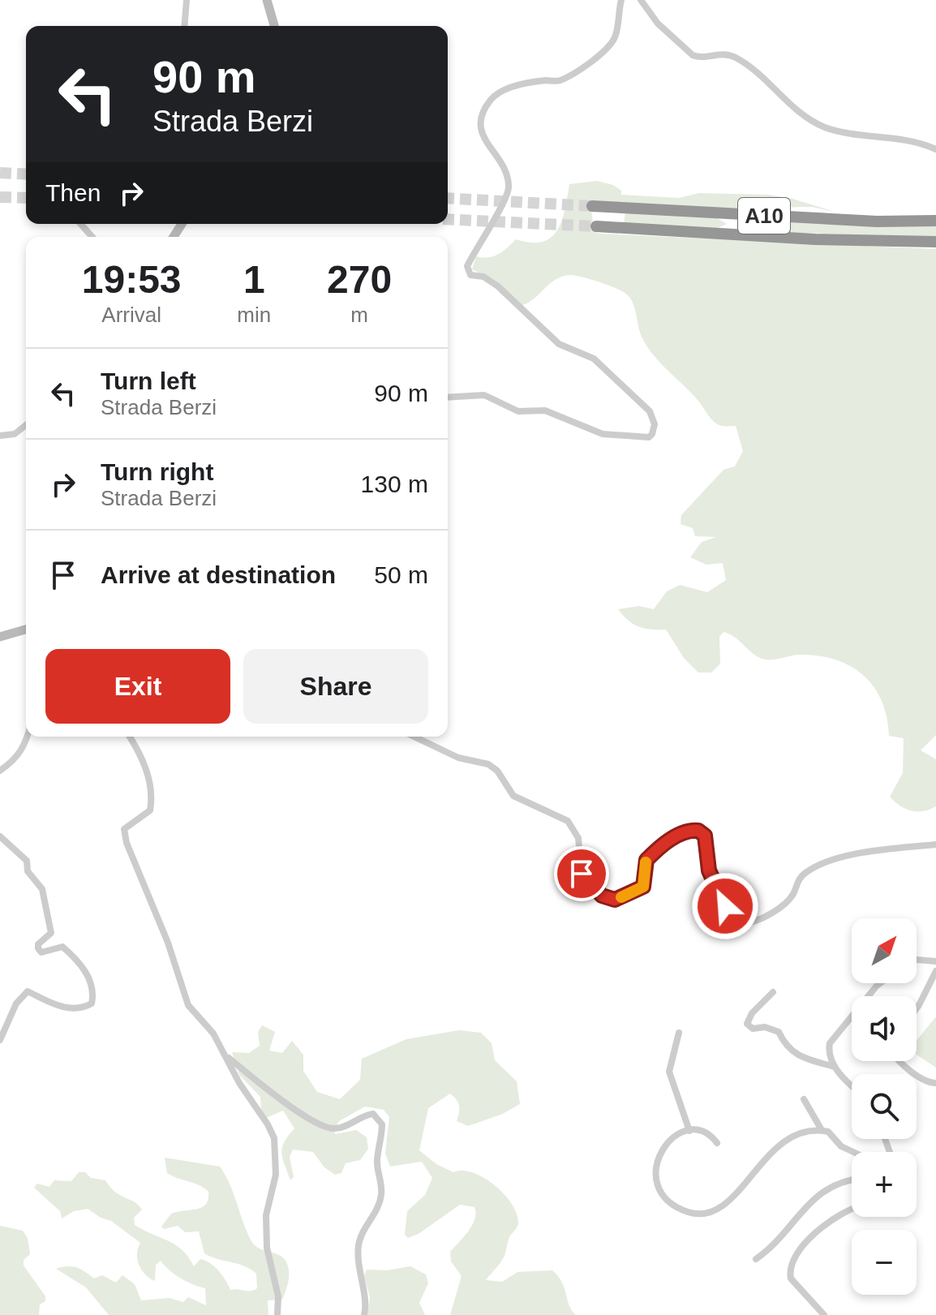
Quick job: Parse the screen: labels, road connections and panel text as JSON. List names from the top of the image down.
{
  "streets": {
    "highway": ["A10"]
  },
  "north": "top right",
  "page": {
    "turn": ["90 m", "Strada Berzi"],
    "then": "Then",
    "eta": [
      "19:53",
      "Arrival",
      "1",
      "min",
      "270",
      "m"
    ],
    "list": [
      {
        "name": "Turn left",
        "note": "Strada Berzi",
        "value": "90 m"
      },
      {
        "name": "Turn right",
        "note": "Strada Berzi",
        "value": "130 m"
      },
      {
        "name": "Arrive at destination",
        "value": "50 m"
      }
    ],
    "buttons": ["Exit", "Share"],
    "map_buttons": ["+", "−"]
  }
}
